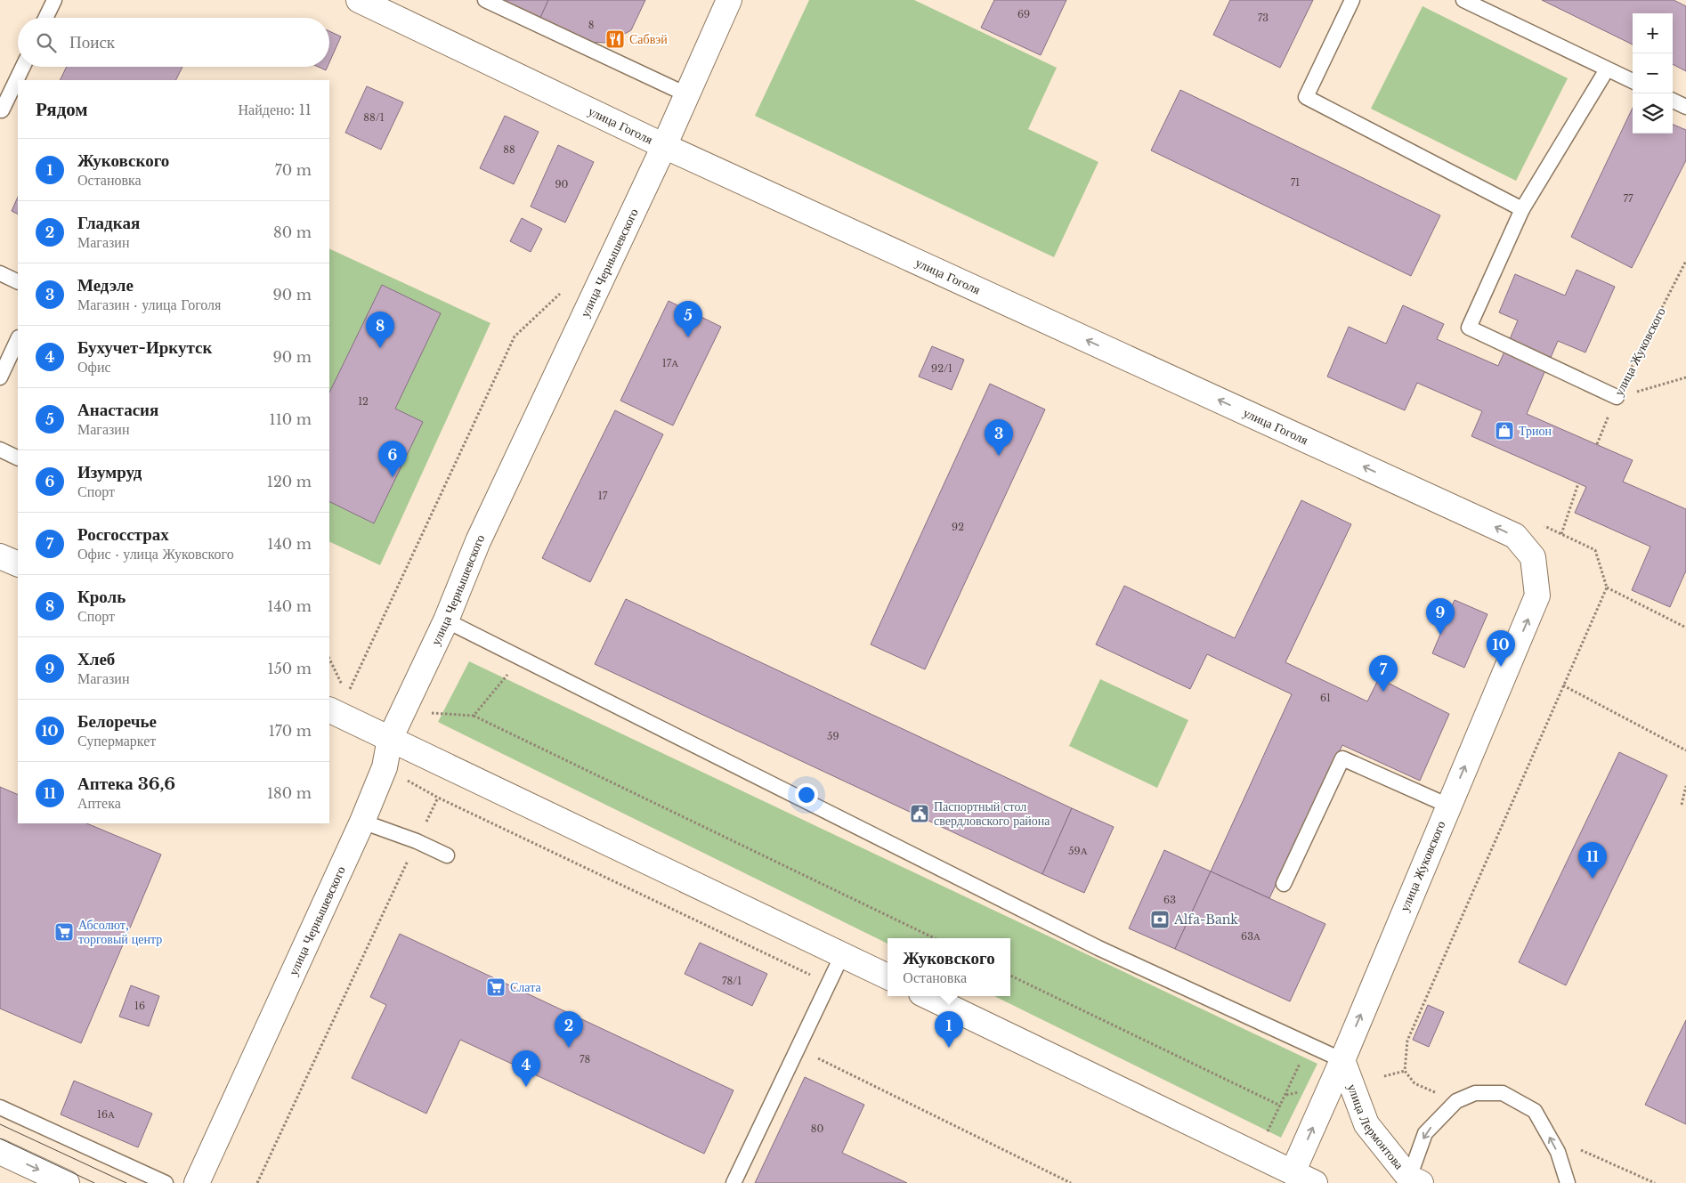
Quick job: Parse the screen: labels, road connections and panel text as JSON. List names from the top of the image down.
{
  "streets": {
    "main road": [
      "улица Гоголя",
      "улица Чернышевского",
      "улица Жуковского",
      "улица Лермонтова"
    ]
  },
  "crossings": [
    ["улица Гоголя", "улица Чернышевского"],
    ["улица Гоголя", "улица Жуковского"],
    ["улица Жуковского", "улица Лермонтова"]
  ],
  "one_way": ["улица Гоголя", "улица Жуковского"],
  "places": {
    "restaurant": ["Сабвэй"],
    "shop": ["Трион"],
    "public building": ["Паспортный стол свердловского района"],
    "bank": ["Alfa-Bank"],
    "supermarket": ["Абсолют, торговый центр", "Слата"]
  },
  "house_numbers": [
    "69",
    "73",
    "8",
    "88/1",
    "88",
    "71",
    "90",
    "77",
    "17А",
    "92/1",
    "12",
    "17",
    "92",
    "61",
    "59",
    "59А",
    "63",
    "63А",
    "78/1",
    "16",
    "78",
    "16А",
    "80"
  ],
  "page": {
    "map_buttons": ["+", "−"],
    "search": "Поиск",
    "heading": ["Рядом", "Найдено: 11"],
    "list": [
      {
        "mark": "1",
        "name": "Жуковского",
        "note": "Остановка",
        "value": "70 m"
      },
      {
        "mark": "2",
        "name": "Гладкая",
        "note": "Магазин",
        "value": "80 m"
      },
      {
        "mark": "3",
        "name": "Медэле",
        "note": "Магазин · улица Гоголя",
        "value": "90 m"
      },
      {
        "mark": "4",
        "name": "Бухучет-Иркутск",
        "note": "Офис",
        "value": "90 m"
      },
      {
        "mark": "5",
        "name": "Анастасия",
        "note": "Магазин",
        "value": "110 m"
      },
      {
        "mark": "6",
        "name": "Изумруд",
        "note": "Спорт",
        "value": "120 m"
      },
      {
        "mark": "7",
        "name": "Росгосстрах",
        "note": "Офис · улица Жуковского",
        "value": "140 m"
      },
      {
        "mark": "8",
        "name": "Кроль",
        "note": "Спорт",
        "value": "140 m"
      },
      {
        "mark": "9",
        "name": "Хлеб",
        "note": "Магазин",
        "value": "150 m"
      },
      {
        "mark": "10",
        "name": "Белоречье",
        "note": "Супермаркет",
        "value": "170 m"
      },
      {
        "mark": "11",
        "name": "Аптека 36,6",
        "note": "Аптека",
        "value": "180 m"
      }
    ],
    "pins": [
      "5",
      "8",
      "3",
      "6",
      "9",
      "10",
      "7",
      "11",
      "1",
      "2",
      "4"
    ],
    "popup": ["Жуковского", "Остановка"]
  }
}
